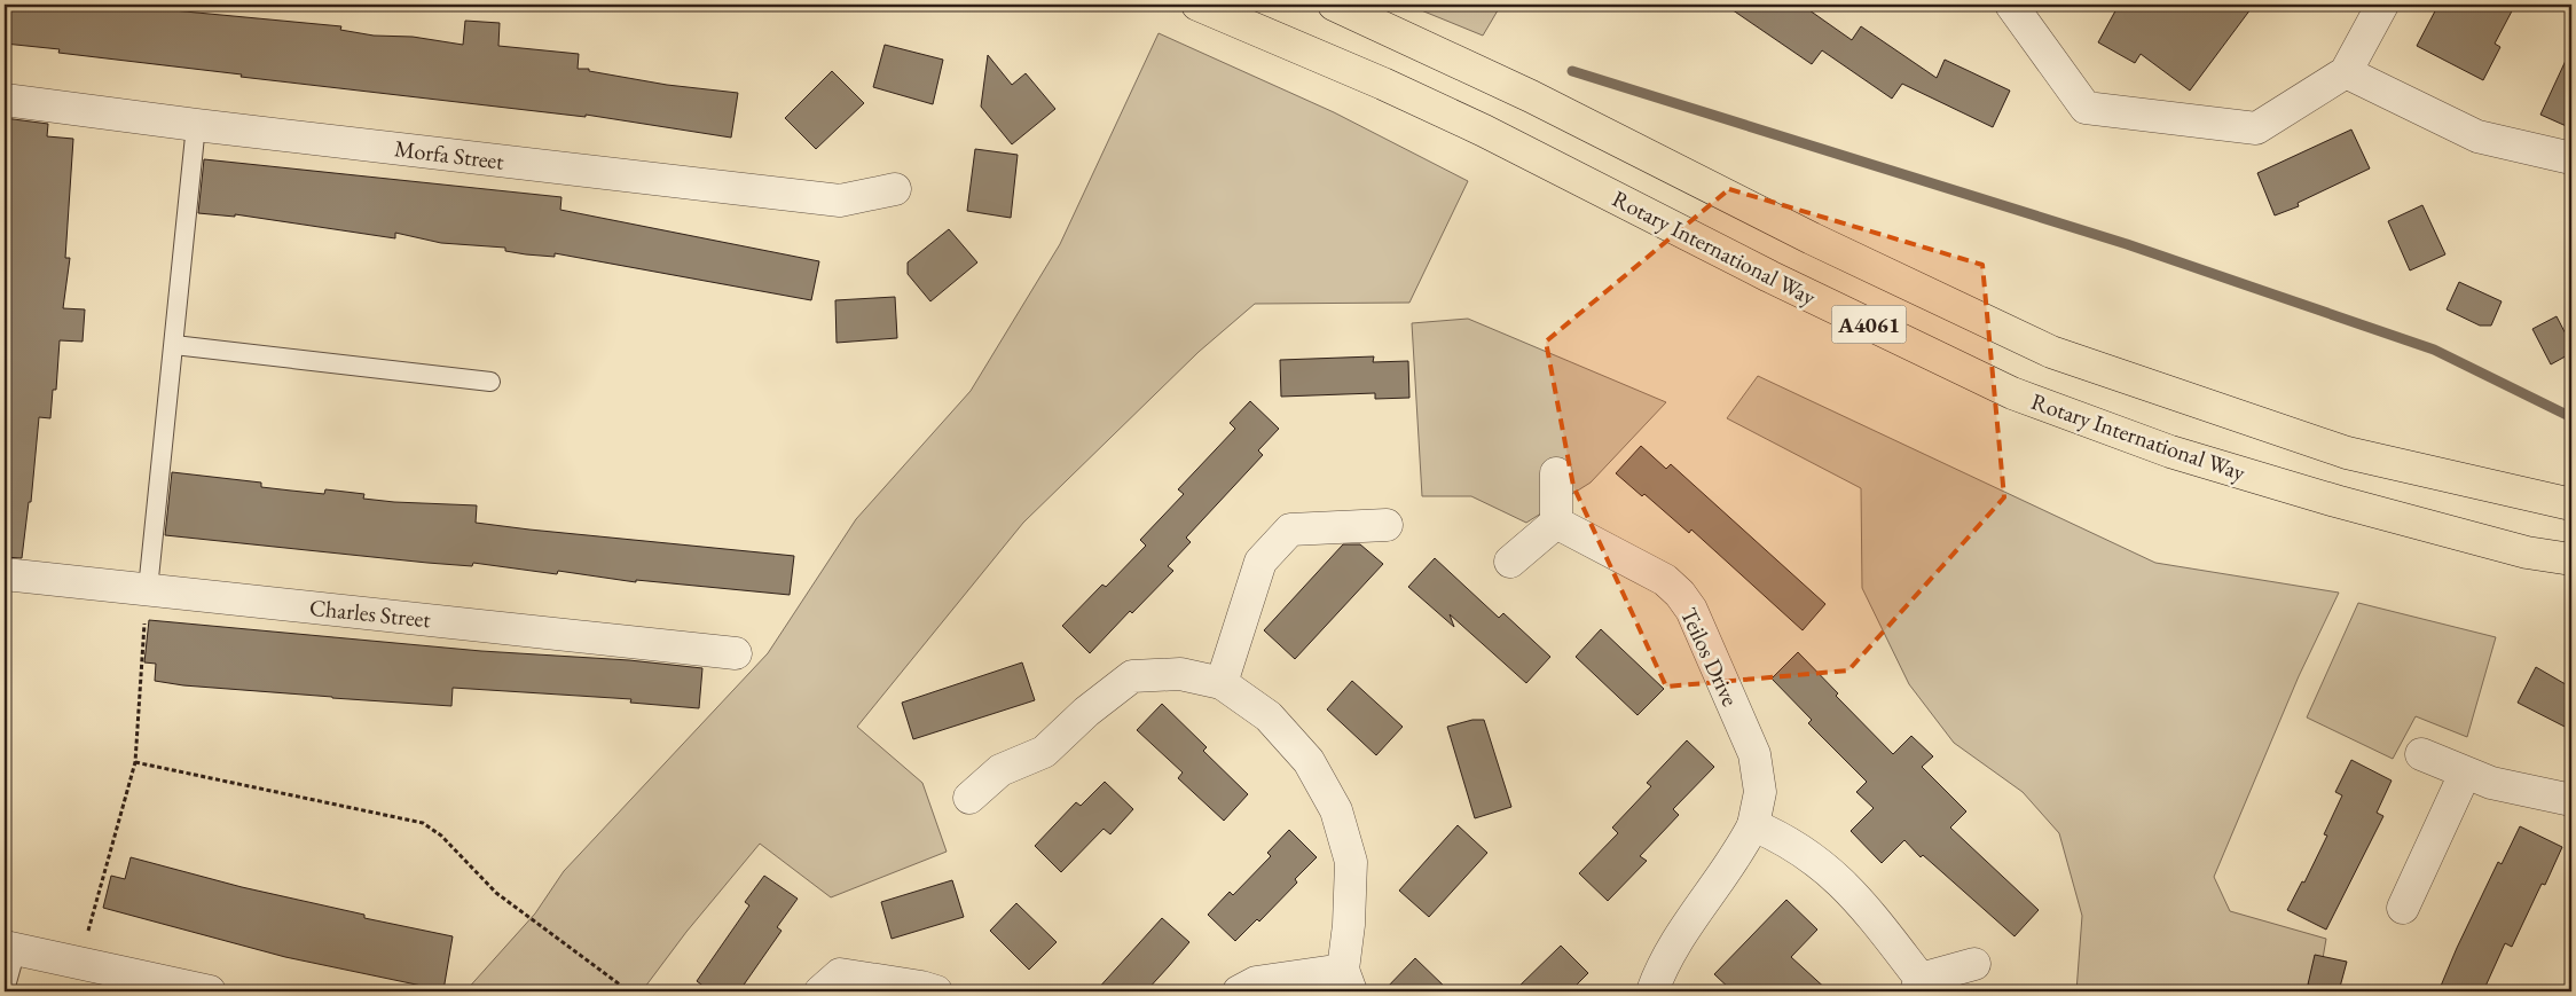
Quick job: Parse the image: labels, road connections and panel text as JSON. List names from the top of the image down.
{
  "streets": {
    "main road": ["Rotary International Way", "A4061"],
    "street": ["Morfa Street", "Charles Street", "Teilos Drive"]
  }
}
